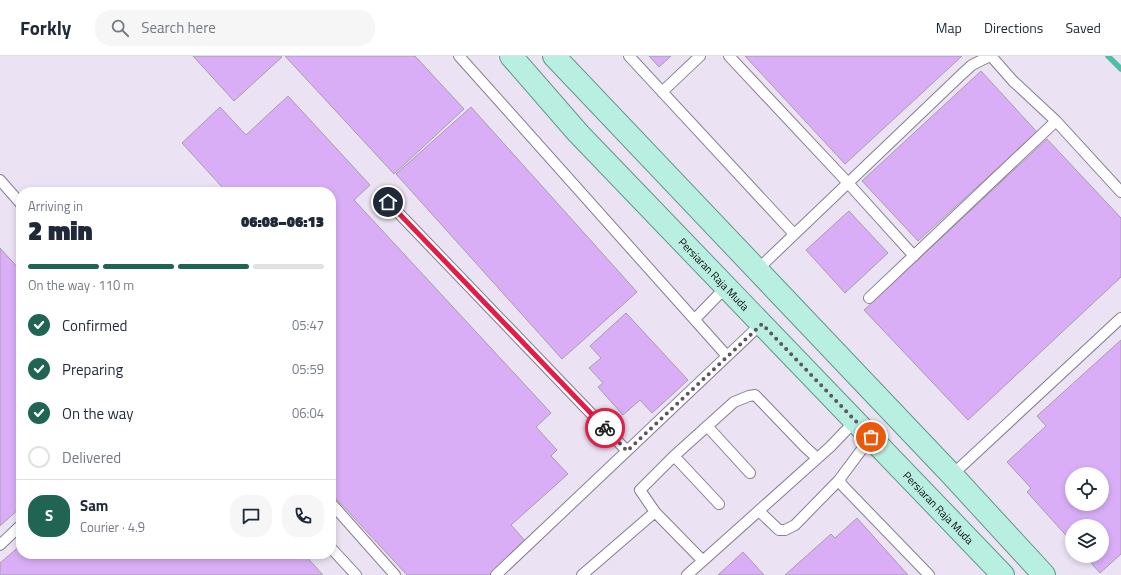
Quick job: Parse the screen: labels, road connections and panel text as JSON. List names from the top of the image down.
{
  "streets": {
    "main road": ["Persiaran Raja Muda"]
  },
  "page": {
    "header": "Forkly",
    "search": "Search here",
    "nav": ["Map", "Directions", "Saved"],
    "heading": ["2 min", "Arriving in", "06:08–06:13"],
    "panel": ["Sam", "Courier · 4.9"],
    "bar": "On the way · 110 m",
    "list": [
      ["Confirmed", "05:47"],
      ["Preparing", "05:59"],
      ["On the way", "06:04"],
      "Delivered"
    ],
    "round": "S"
  }
}
